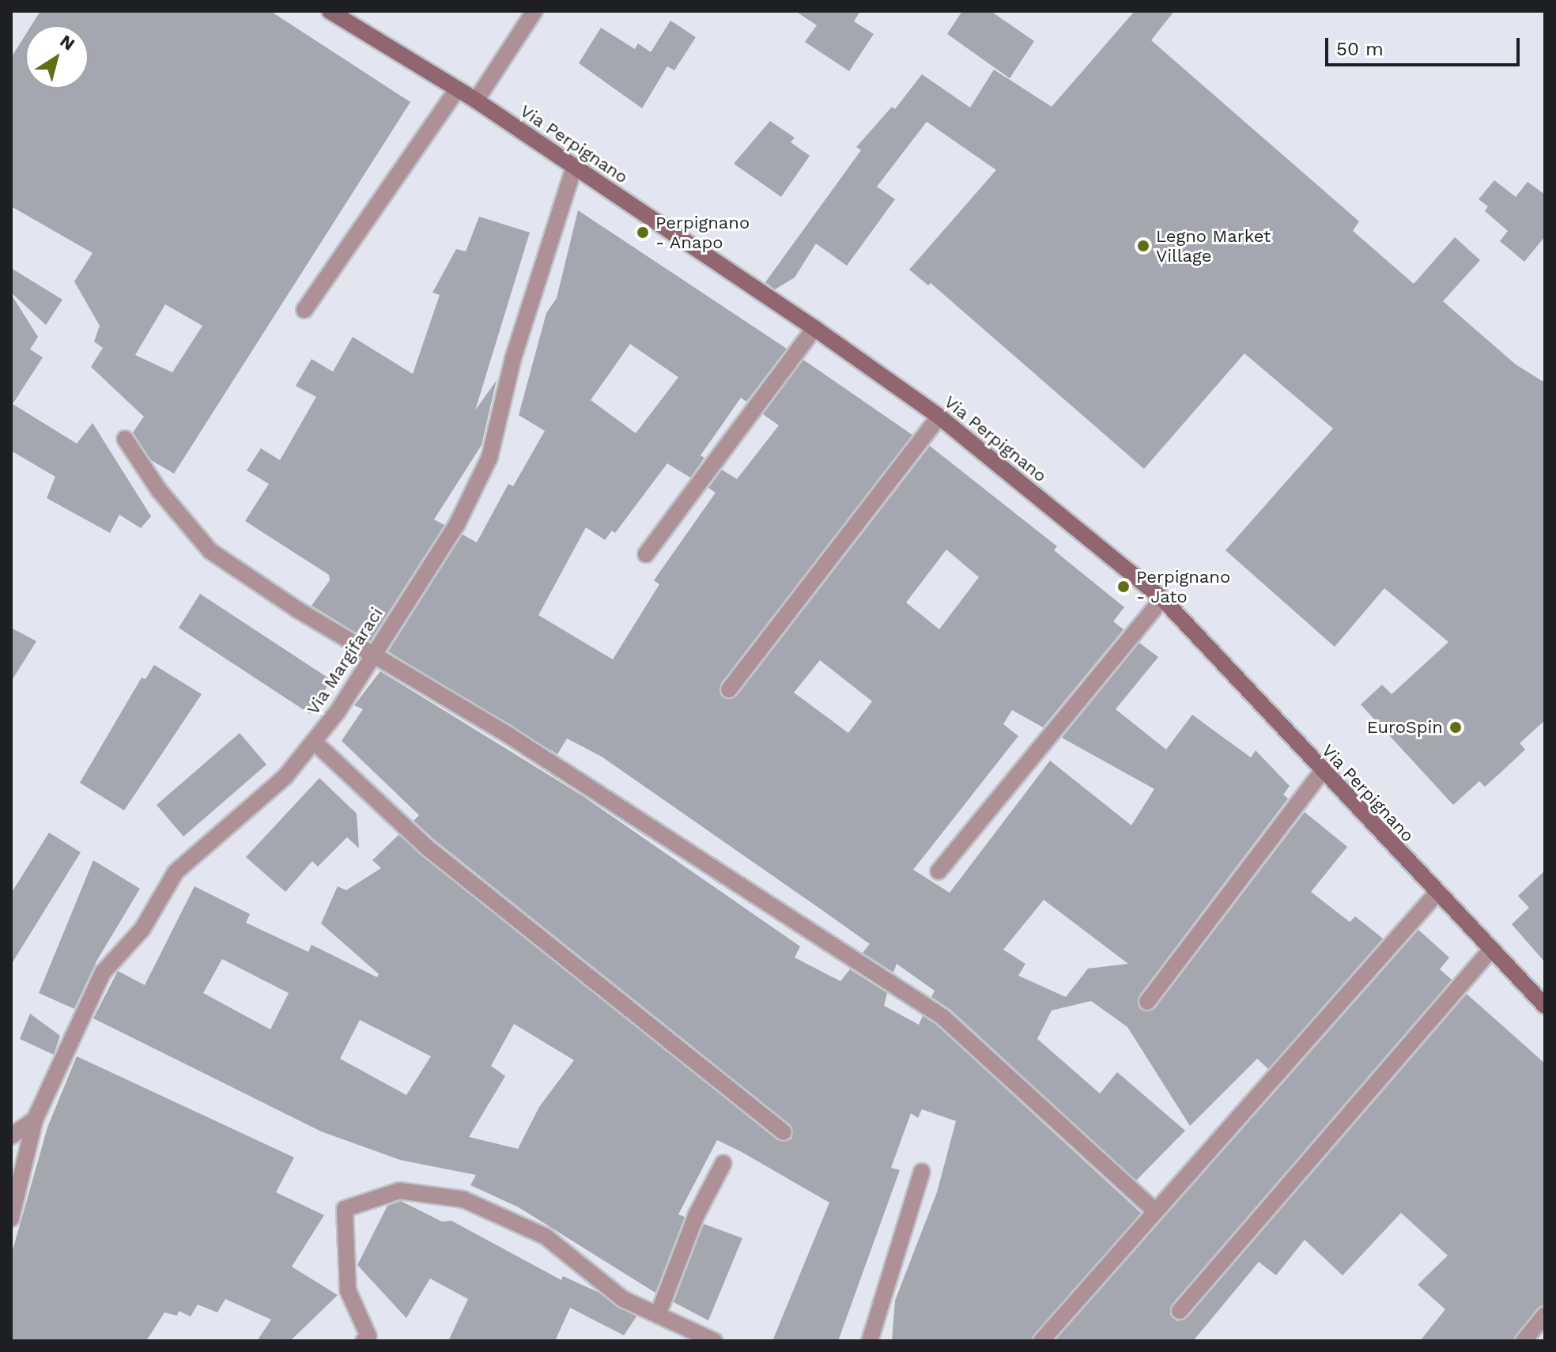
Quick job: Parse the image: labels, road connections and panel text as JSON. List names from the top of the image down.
{
  "streets": {
    "street": ["Via Perpignano", "Via Margifaraci"]
  },
  "crossings": [
    ["Via Perpignano", "Via Margifaraci"]
  ],
  "places": [
    "Perpignano - Anapo",
    "Legno Market Village",
    "Perpignano - Jato",
    "EuroSpin"
  ],
  "scale_bar": "50 m",
  "north": "top right"
}
